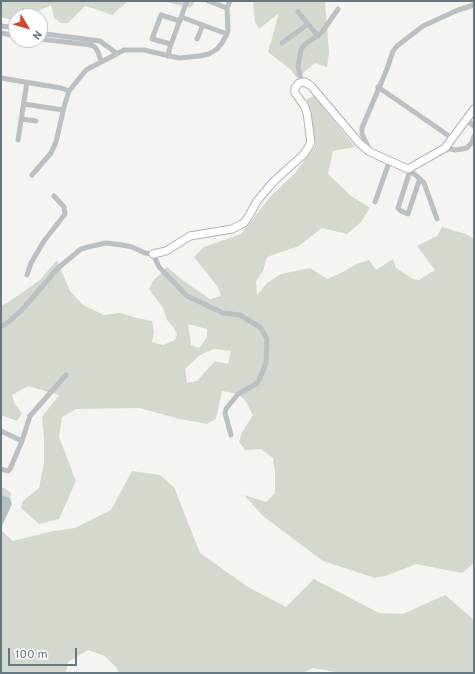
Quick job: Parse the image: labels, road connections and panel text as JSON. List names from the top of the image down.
{
  "scale_bar": "100 m",
  "north": "bottom right"
}
